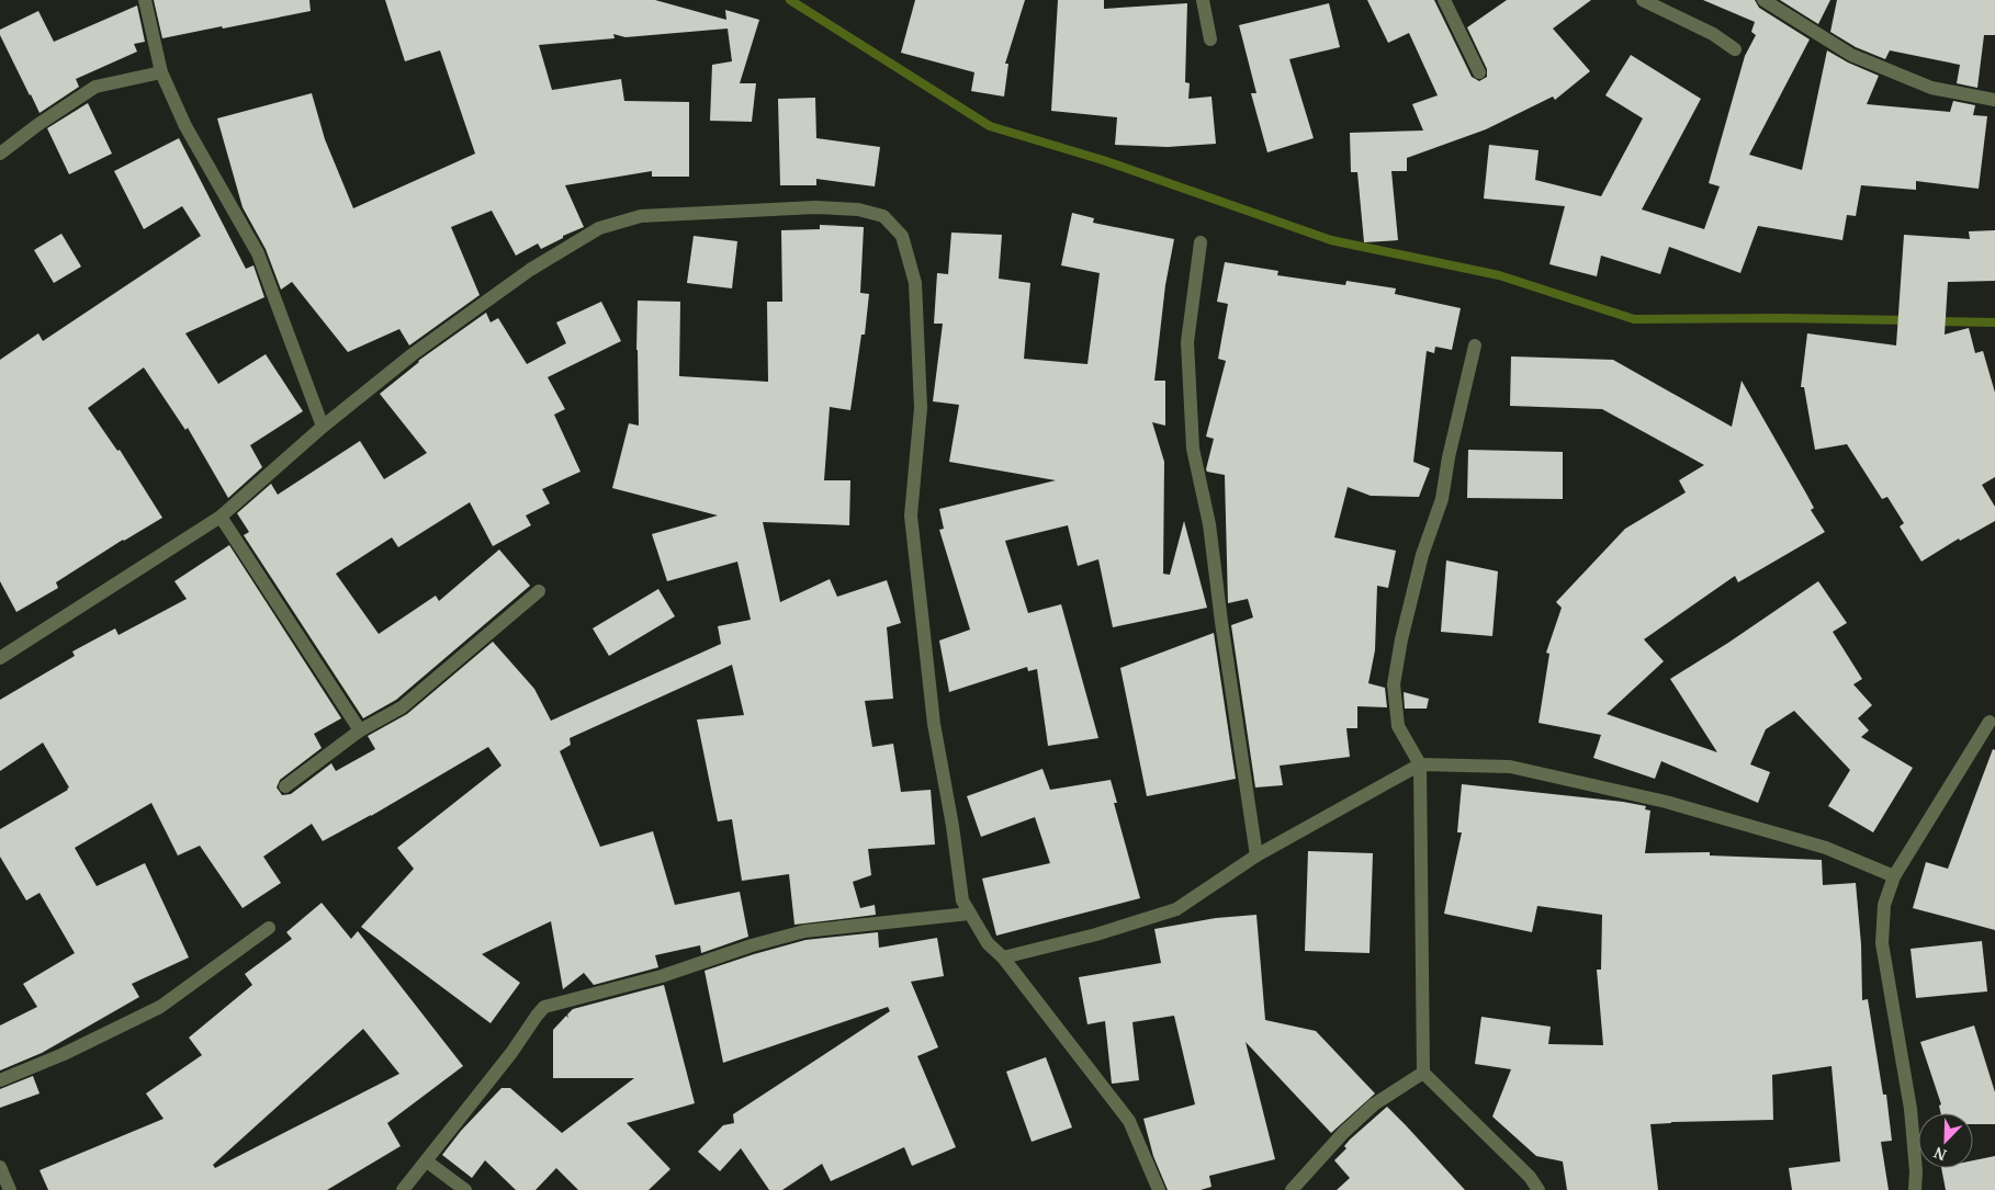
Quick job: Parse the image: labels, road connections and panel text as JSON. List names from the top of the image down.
{
  "north": "bottom left"
}
